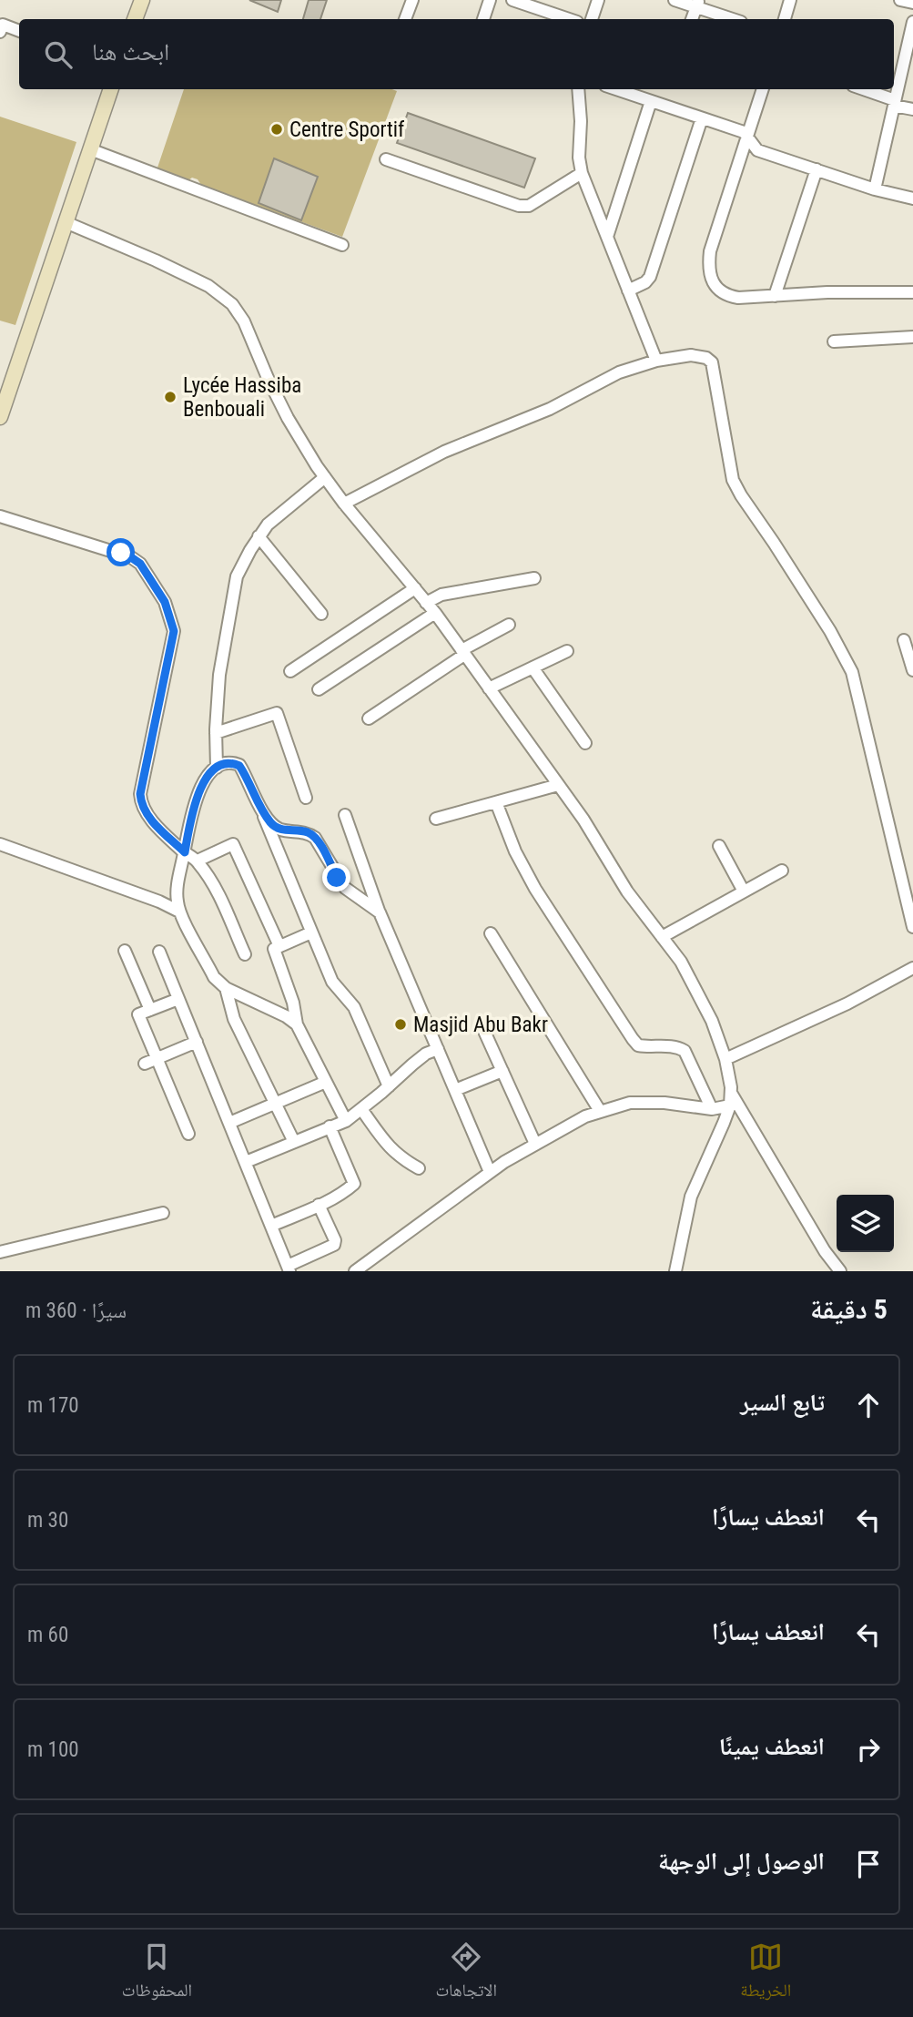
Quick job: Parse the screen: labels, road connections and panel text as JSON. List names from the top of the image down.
{
  "places": ["Centre Sportif", "Lycée Hassiba Benbouali", "Masjid Abu Bakr"],
  "page": {
    "search": "ابحث هنا",
    "heading": ["5 دقيقة", "سيرًا · 360 m"],
    "list": [
      ["تابع السير", "170 m"],
      ["انعطف يسارًا", "30 m"],
      ["انعطف يسارًا", "60 m"],
      ["انعطف يمينًا", "100 m"],
      "الوصول إلى الوجهة"
    ],
    "nav": ["الخريطة", "الاتجاهات", "المحفوظات"]
  }
}
